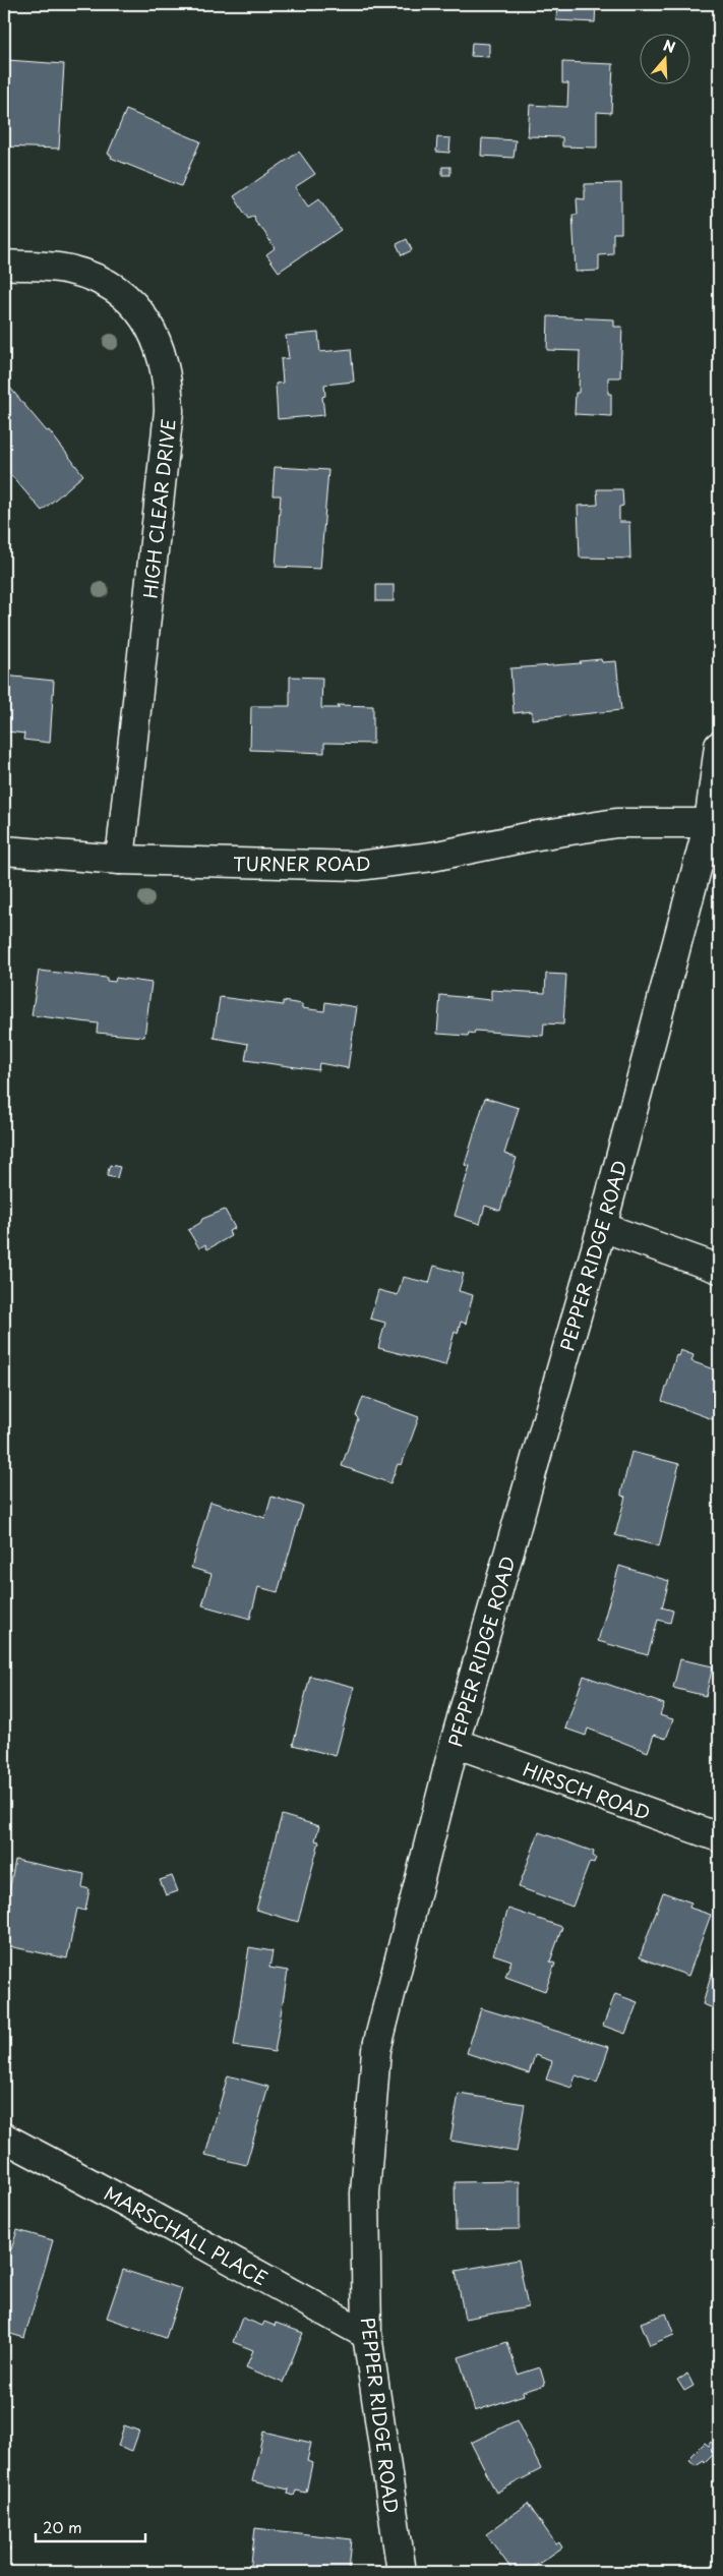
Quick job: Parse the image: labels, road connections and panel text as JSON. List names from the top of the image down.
{
  "streets": {
    "street": [
      "HIGH CLEAR DRIVE",
      "TURNER ROAD",
      "PEPPER RIDGE ROAD",
      "HIRSCH ROAD",
      "MARSCHALL PLACE"
    ]
  },
  "crossings": [
    ["HIGH CLEAR DRIVE", "TURNER ROAD"],
    ["TURNER ROAD", "PEPPER RIDGE ROAD"],
    ["PEPPER RIDGE ROAD", "HIRSCH ROAD"],
    ["PEPPER RIDGE ROAD", "MARSCHALL PLACE"]
  ],
  "scale_bar": "20 m",
  "north": "top"
}
